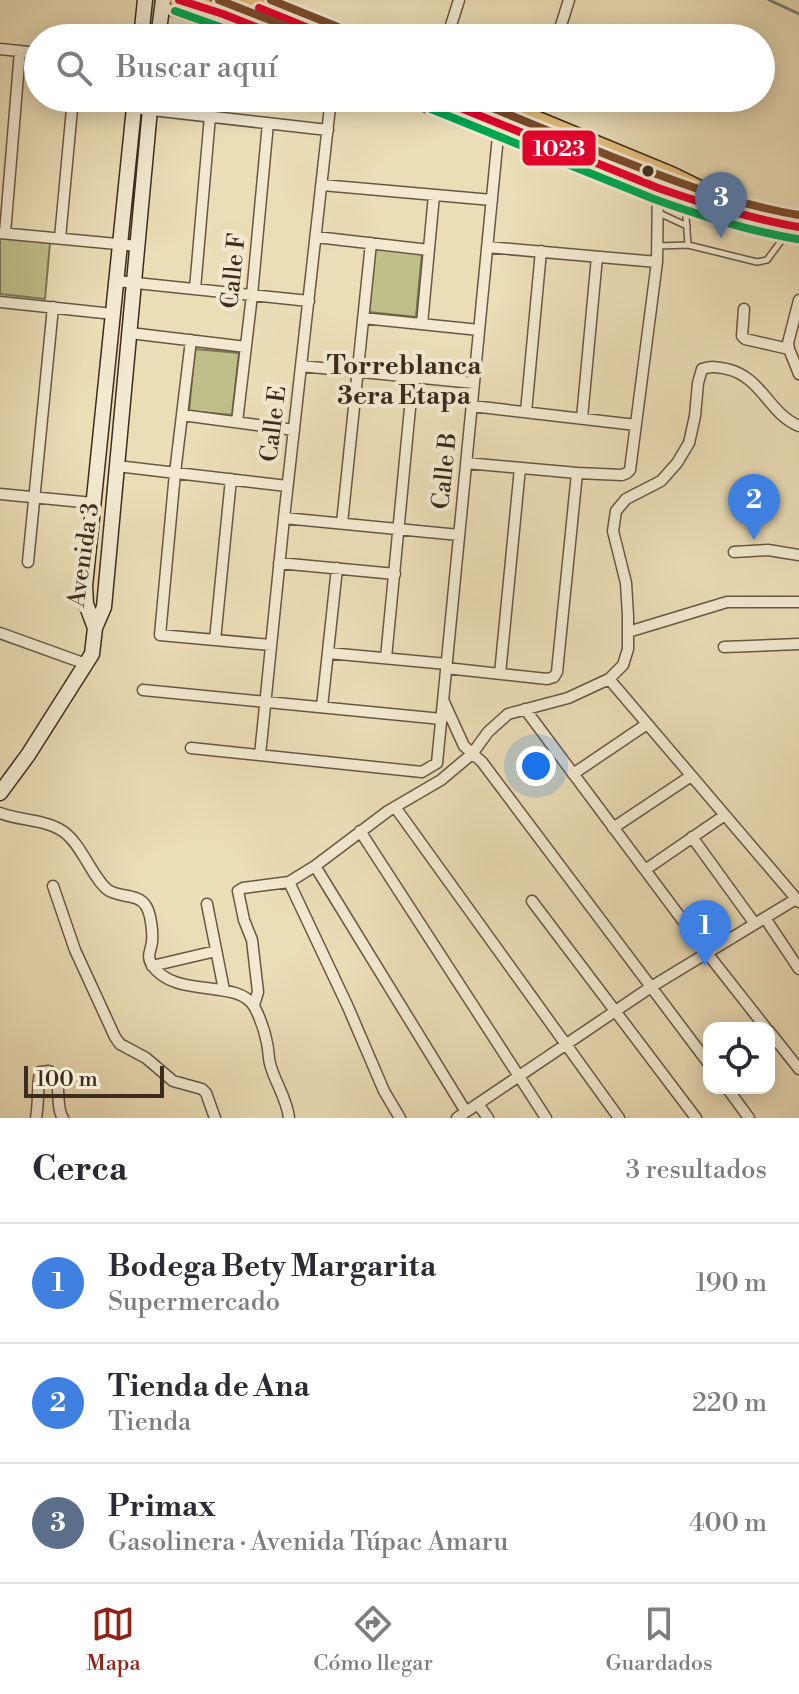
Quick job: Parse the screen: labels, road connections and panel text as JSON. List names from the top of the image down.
{
  "streets": {
    "street": [
      "Calle F",
      "Calle E",
      "Calle B",
      "Avenida 3"
    ]
  },
  "crossings": [
    ["Calle E", "Calle B"]
  ],
  "districts": ["Torreblanca 3era Etapa"],
  "lines": ["transit line 1023"],
  "scale_bar": "100 m",
  "page": {
    "search": "Buscar aquí",
    "pins": ["3", "2", "1"],
    "scale": "100 m",
    "heading": ["Cerca", "3 resultados"],
    "list": [
      {
        "mark": "1",
        "name": "Bodega Bety Margarita",
        "note": "Supermercado",
        "value": "190 m"
      },
      {
        "mark": "2",
        "name": "Tienda de Ana",
        "note": "Tienda",
        "value": "220 m"
      },
      {
        "mark": "3",
        "name": "Primax",
        "note": "Gasolinera · Avenida Túpac Amaru",
        "value": "400 m"
      }
    ],
    "nav": ["Mapa", "Cómo llegar", "Guardados"]
  }
}
